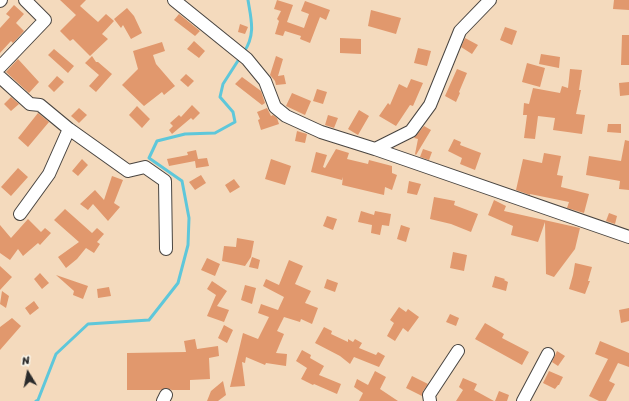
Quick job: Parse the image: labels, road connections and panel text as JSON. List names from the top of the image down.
{
  "north": "top"
}
